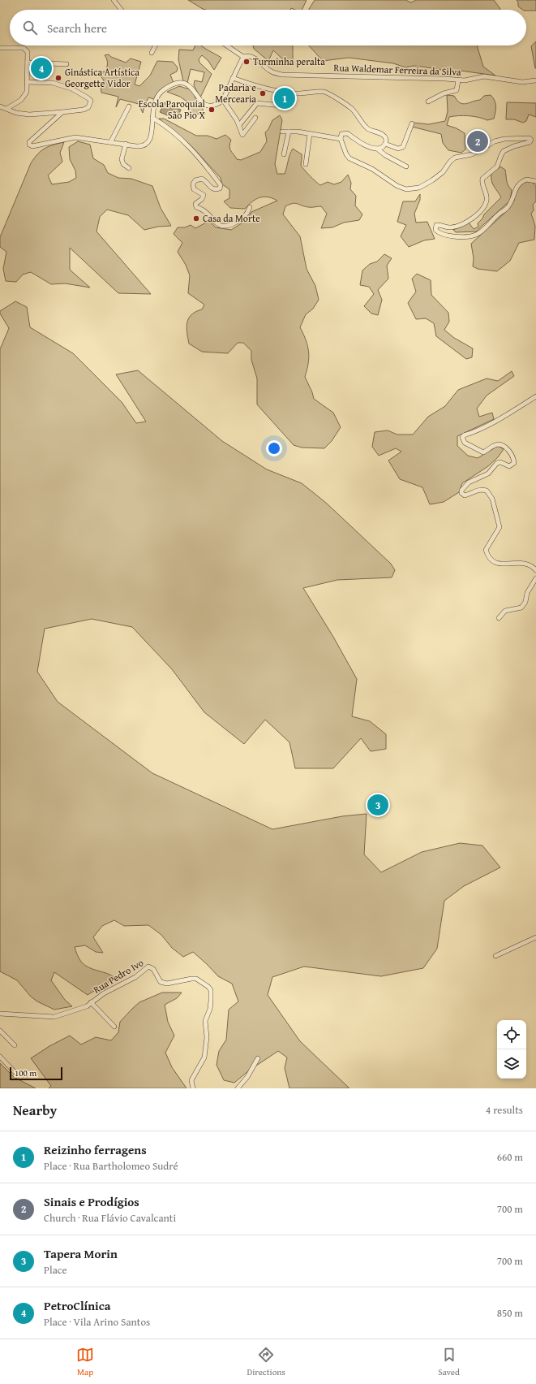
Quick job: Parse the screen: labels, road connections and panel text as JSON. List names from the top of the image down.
{
  "streets": {
    "street": ["Rua Waldemar Ferreira da Silva", "Rua Pedro Ivo"]
  },
  "places": [
    "Turminha peralta",
    "Ginástica Artística Georgette Vidor",
    "Padaria e Mercearia",
    "Escola Paroquial São Pio X",
    "Casa da Morte"
  ],
  "scale_bar": "100 m",
  "page": {
    "search": "Search here",
    "pins": [
      "4",
      "1",
      "2",
      "3"
    ],
    "scale": "100 m",
    "heading": ["Nearby", "4 results"],
    "list": [
      {
        "mark": "1",
        "name": "Reizinho ferragens",
        "note": "Place · Rua Bartholomeo Sudré",
        "value": "660 m"
      },
      {
        "mark": "2",
        "name": "Sinais e Prodígios",
        "note": "Church · Rua Flávio Cavalcanti",
        "value": "700 m"
      },
      {
        "mark": "3",
        "name": "Tapera Morin",
        "note": "Place",
        "value": "700 m"
      },
      {
        "mark": "4",
        "name": "PetroClínica",
        "note": "Place · Vila Arino Santos",
        "value": "850 m"
      }
    ],
    "nav": ["Map", "Directions", "Saved"]
  }
}
